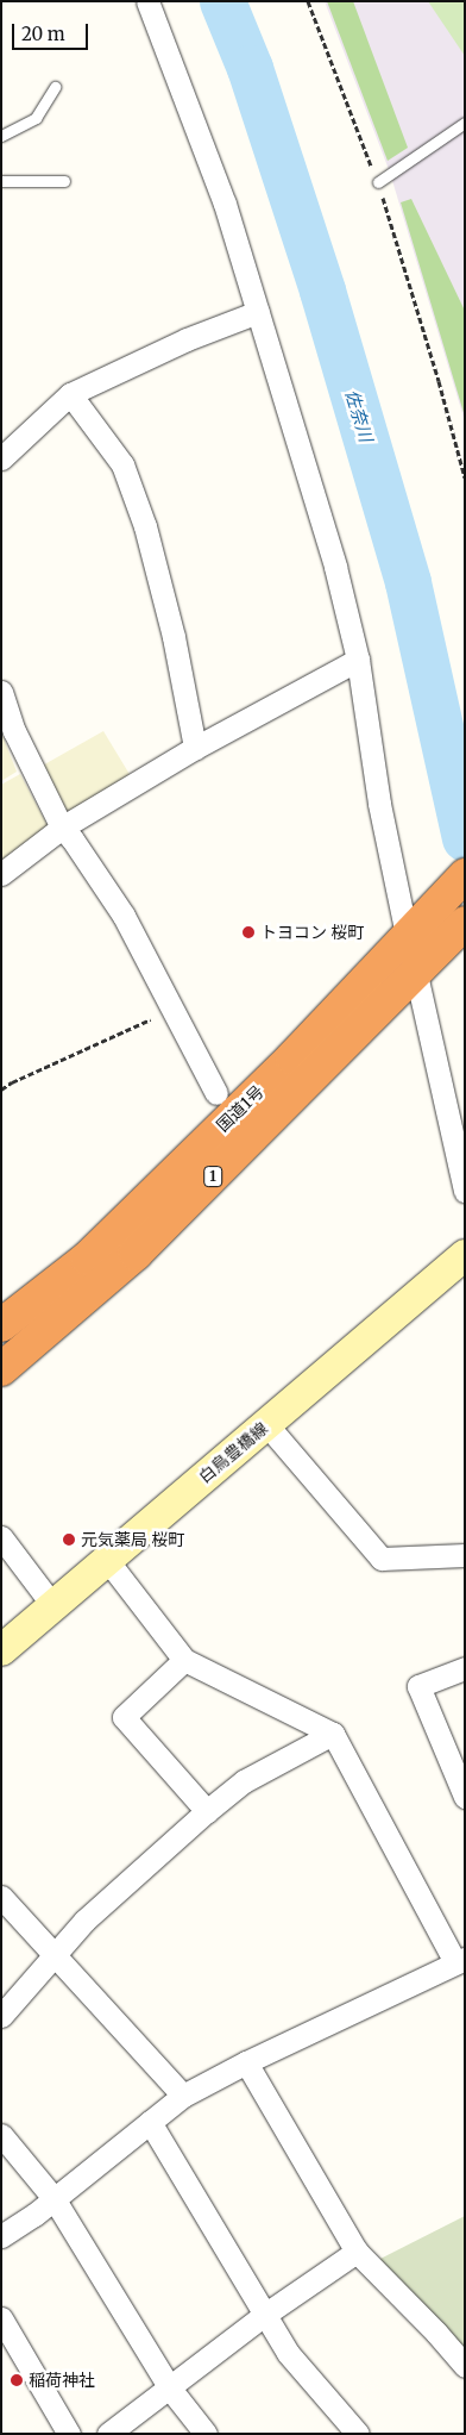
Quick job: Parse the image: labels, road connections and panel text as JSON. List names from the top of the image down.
{
  "streets": {
    "highway": ["国道1号", "1"],
    "main road": ["白鳥豊橋線"]
  },
  "water": ["佐奈川"],
  "places": ["トヨコン 桜町", "元気薬局 桜町", "稲荷神社"],
  "scale_bar": "20 m"
}
